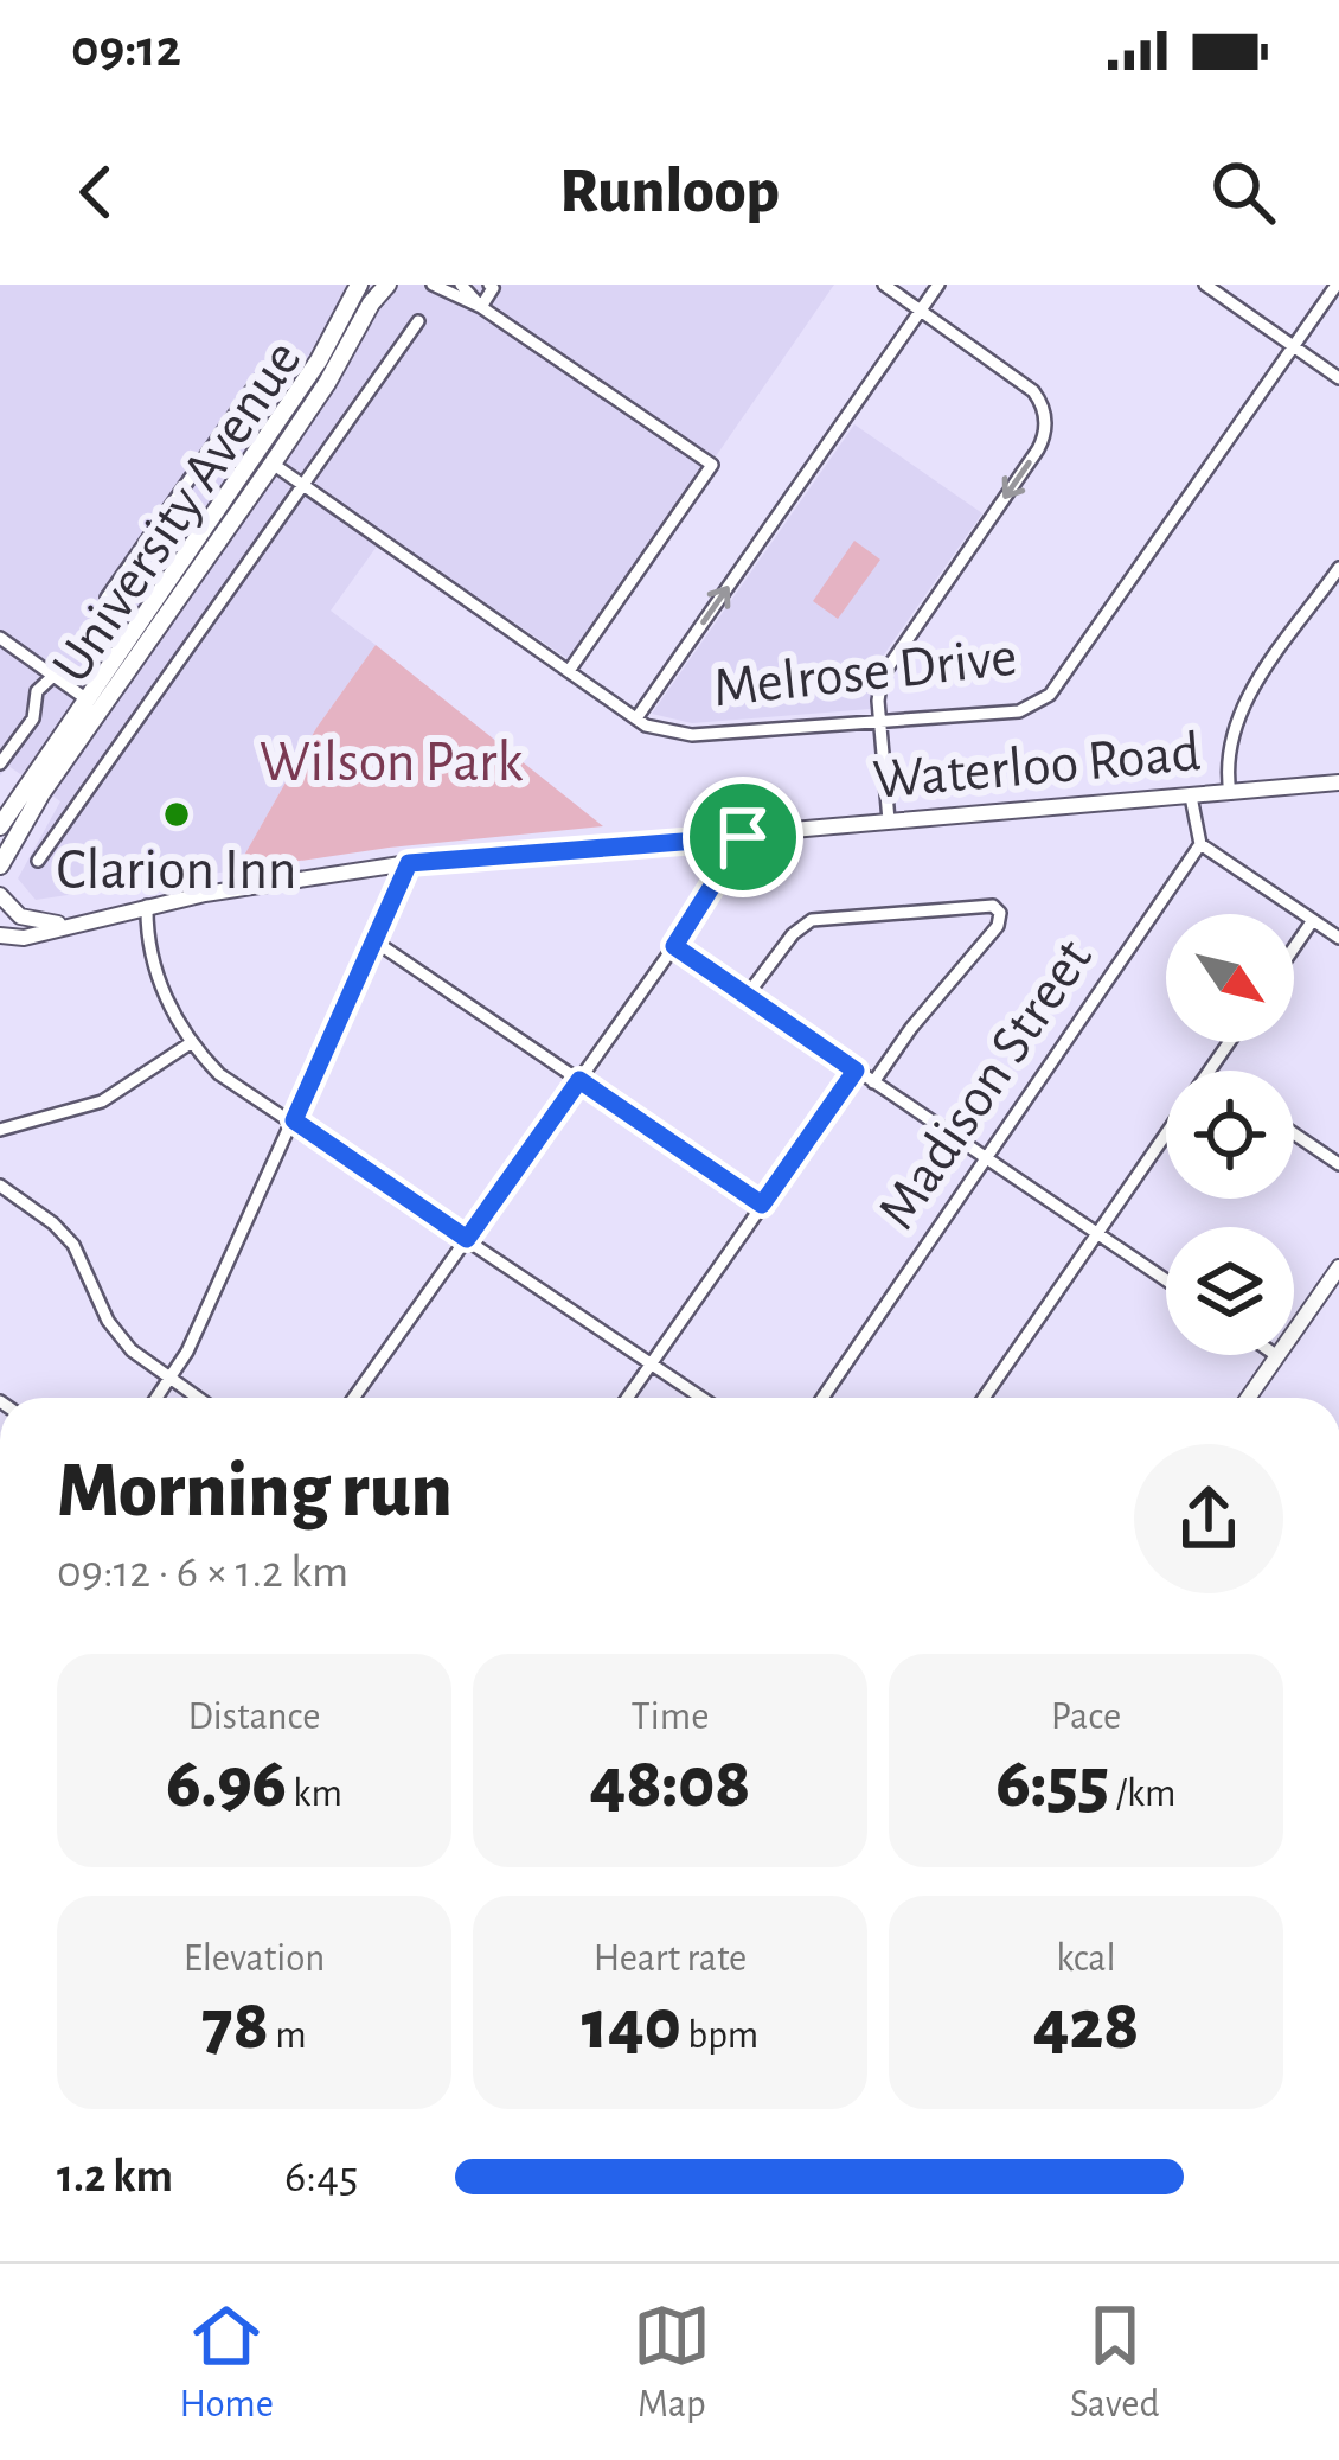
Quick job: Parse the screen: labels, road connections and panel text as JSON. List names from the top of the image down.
{
  "streets": {
    "main road": ["University Avenue", "Waterloo Road"],
    "street": ["Melrose Drive", "Madison Street"]
  },
  "crossings": [
    ["University Avenue", "Melrose Drive"]
  ],
  "parks": ["Wilson Park"],
  "places": ["Clarion Inn"],
  "north": "bottom right",
  "page": {
    "status": "09:12",
    "header": "Runloop",
    "heading": ["Morning run", "09:12 · 6 × 1.2 km"],
    "stats": [
      ["Distance", "6.96 km"],
      ["Time", "48:08"],
      ["Pace", "6:55 /km"],
      ["Elevation", "78 m"],
      ["Heart rate", "140 bpm"],
      ["kcal", "428"]
    ],
    "list": [
      {
        "name": "1.2 km",
        "note": "6:45"
      }
    ],
    "tabs": ["Home", "Map", "Saved"]
  }
}
